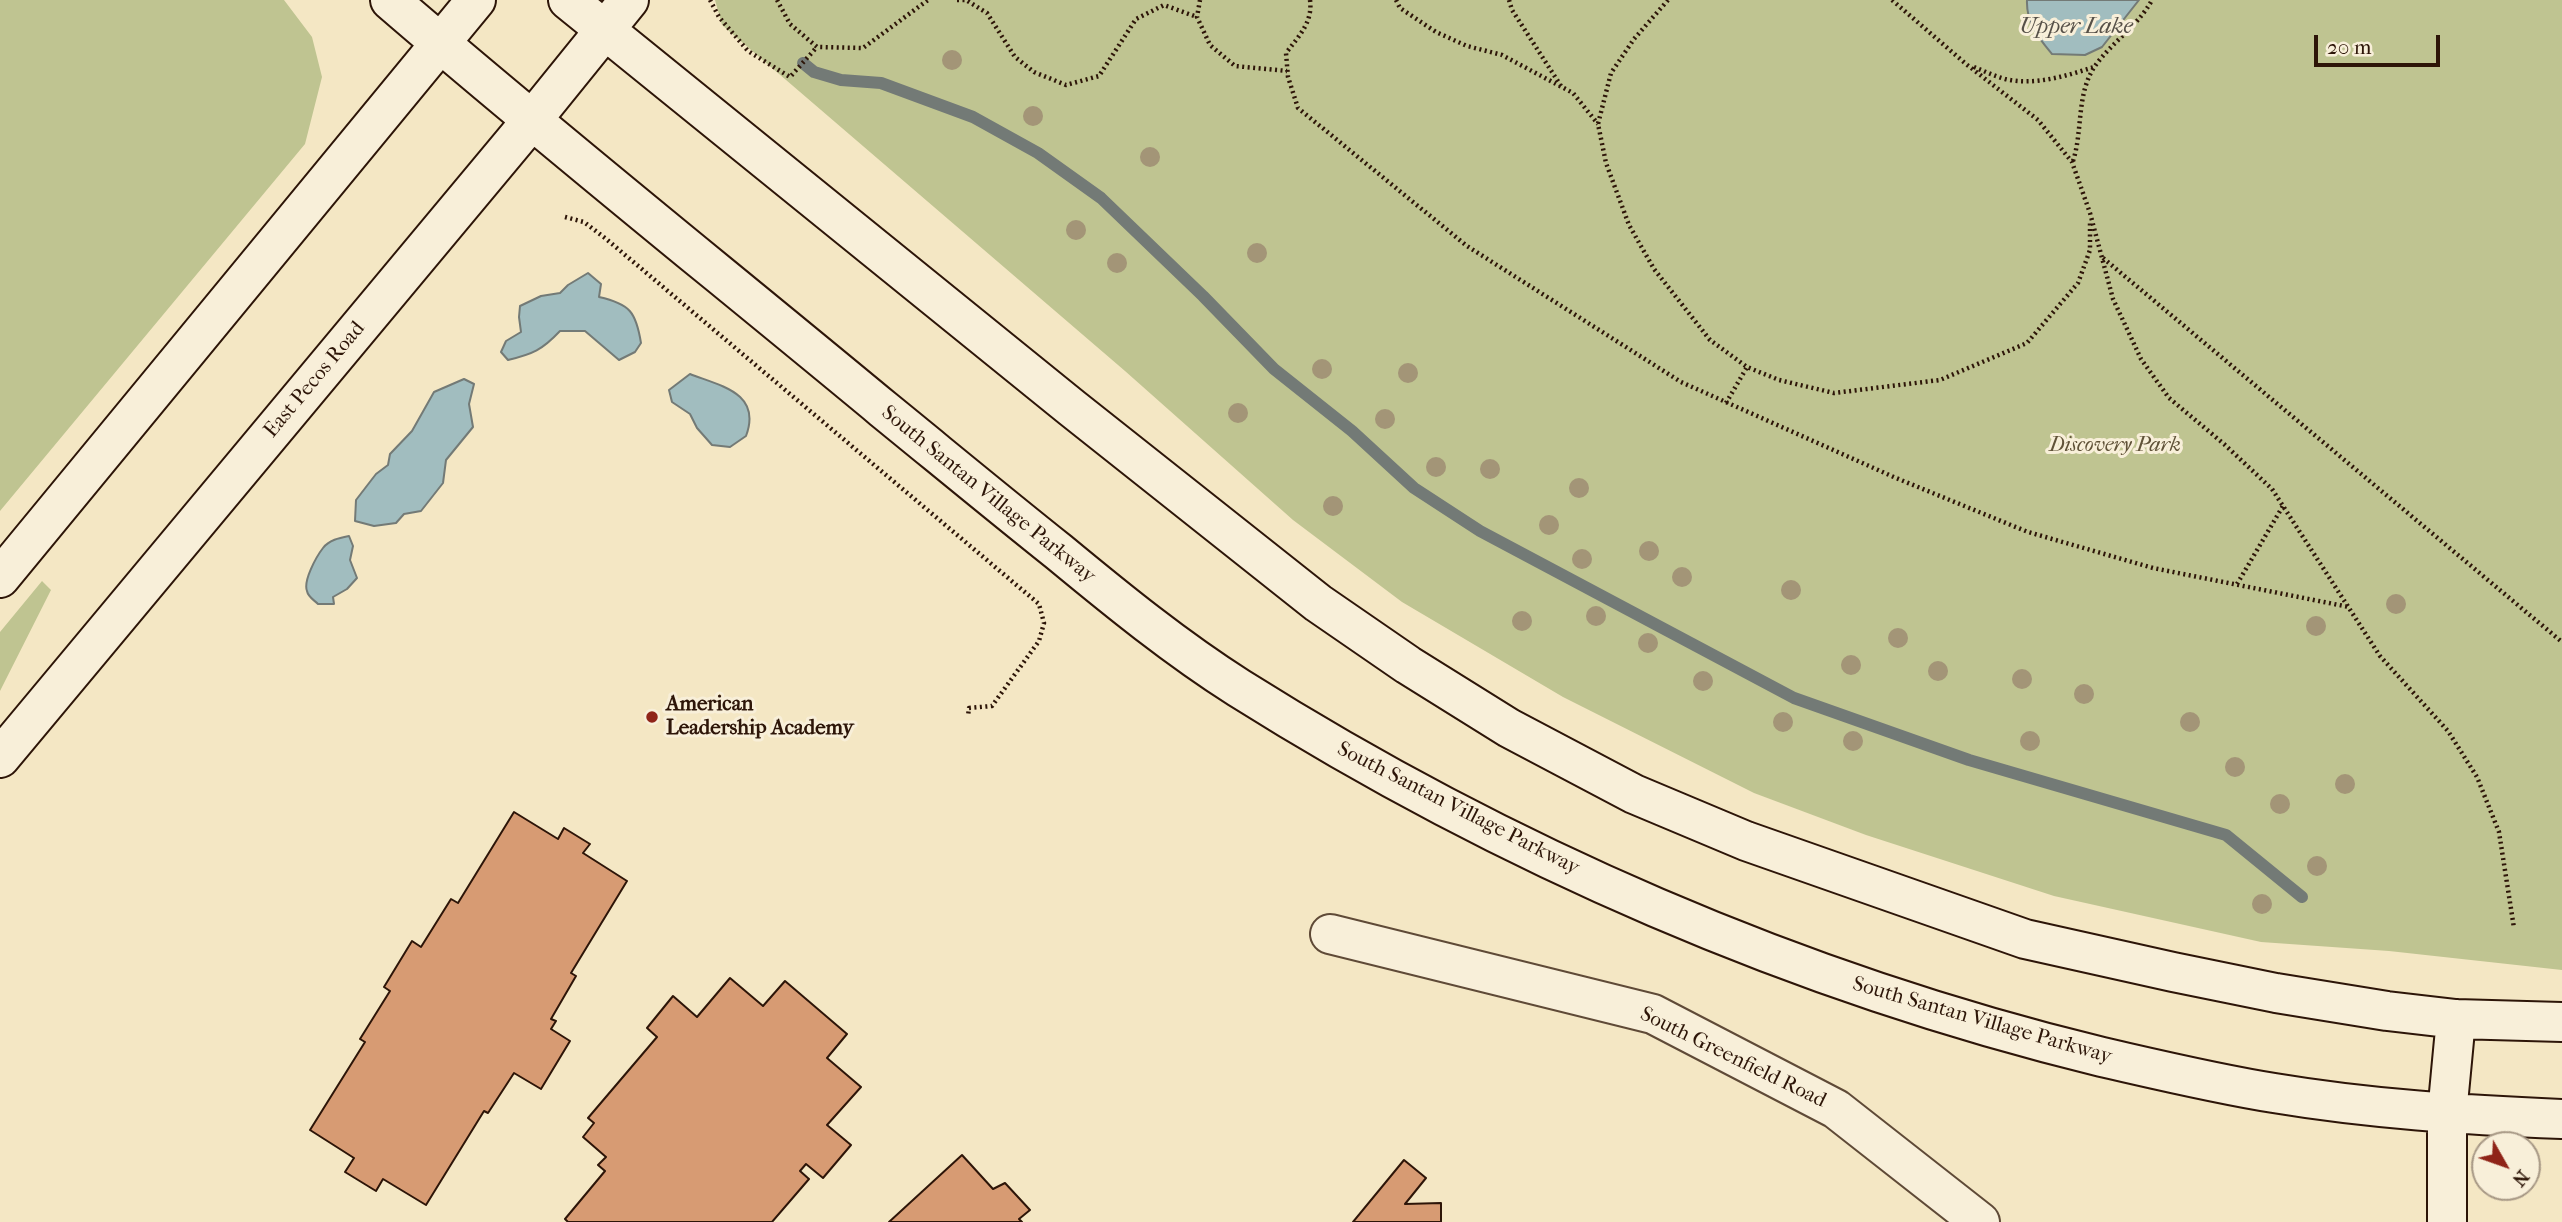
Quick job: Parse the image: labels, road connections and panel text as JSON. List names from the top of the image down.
{
  "streets": {
    "main road": ["East Pecos Road", "South Santan Village Parkway", "South Greenfield Road"]
  },
  "crossings": [
    ["East Pecos Road", "South Santan Village Parkway"]
  ],
  "water": ["Upper Lake"],
  "parks": ["Discovery Park"],
  "places": ["American Leadership Academy"],
  "scale_bar": "20 m",
  "north": "bottom right"
}
